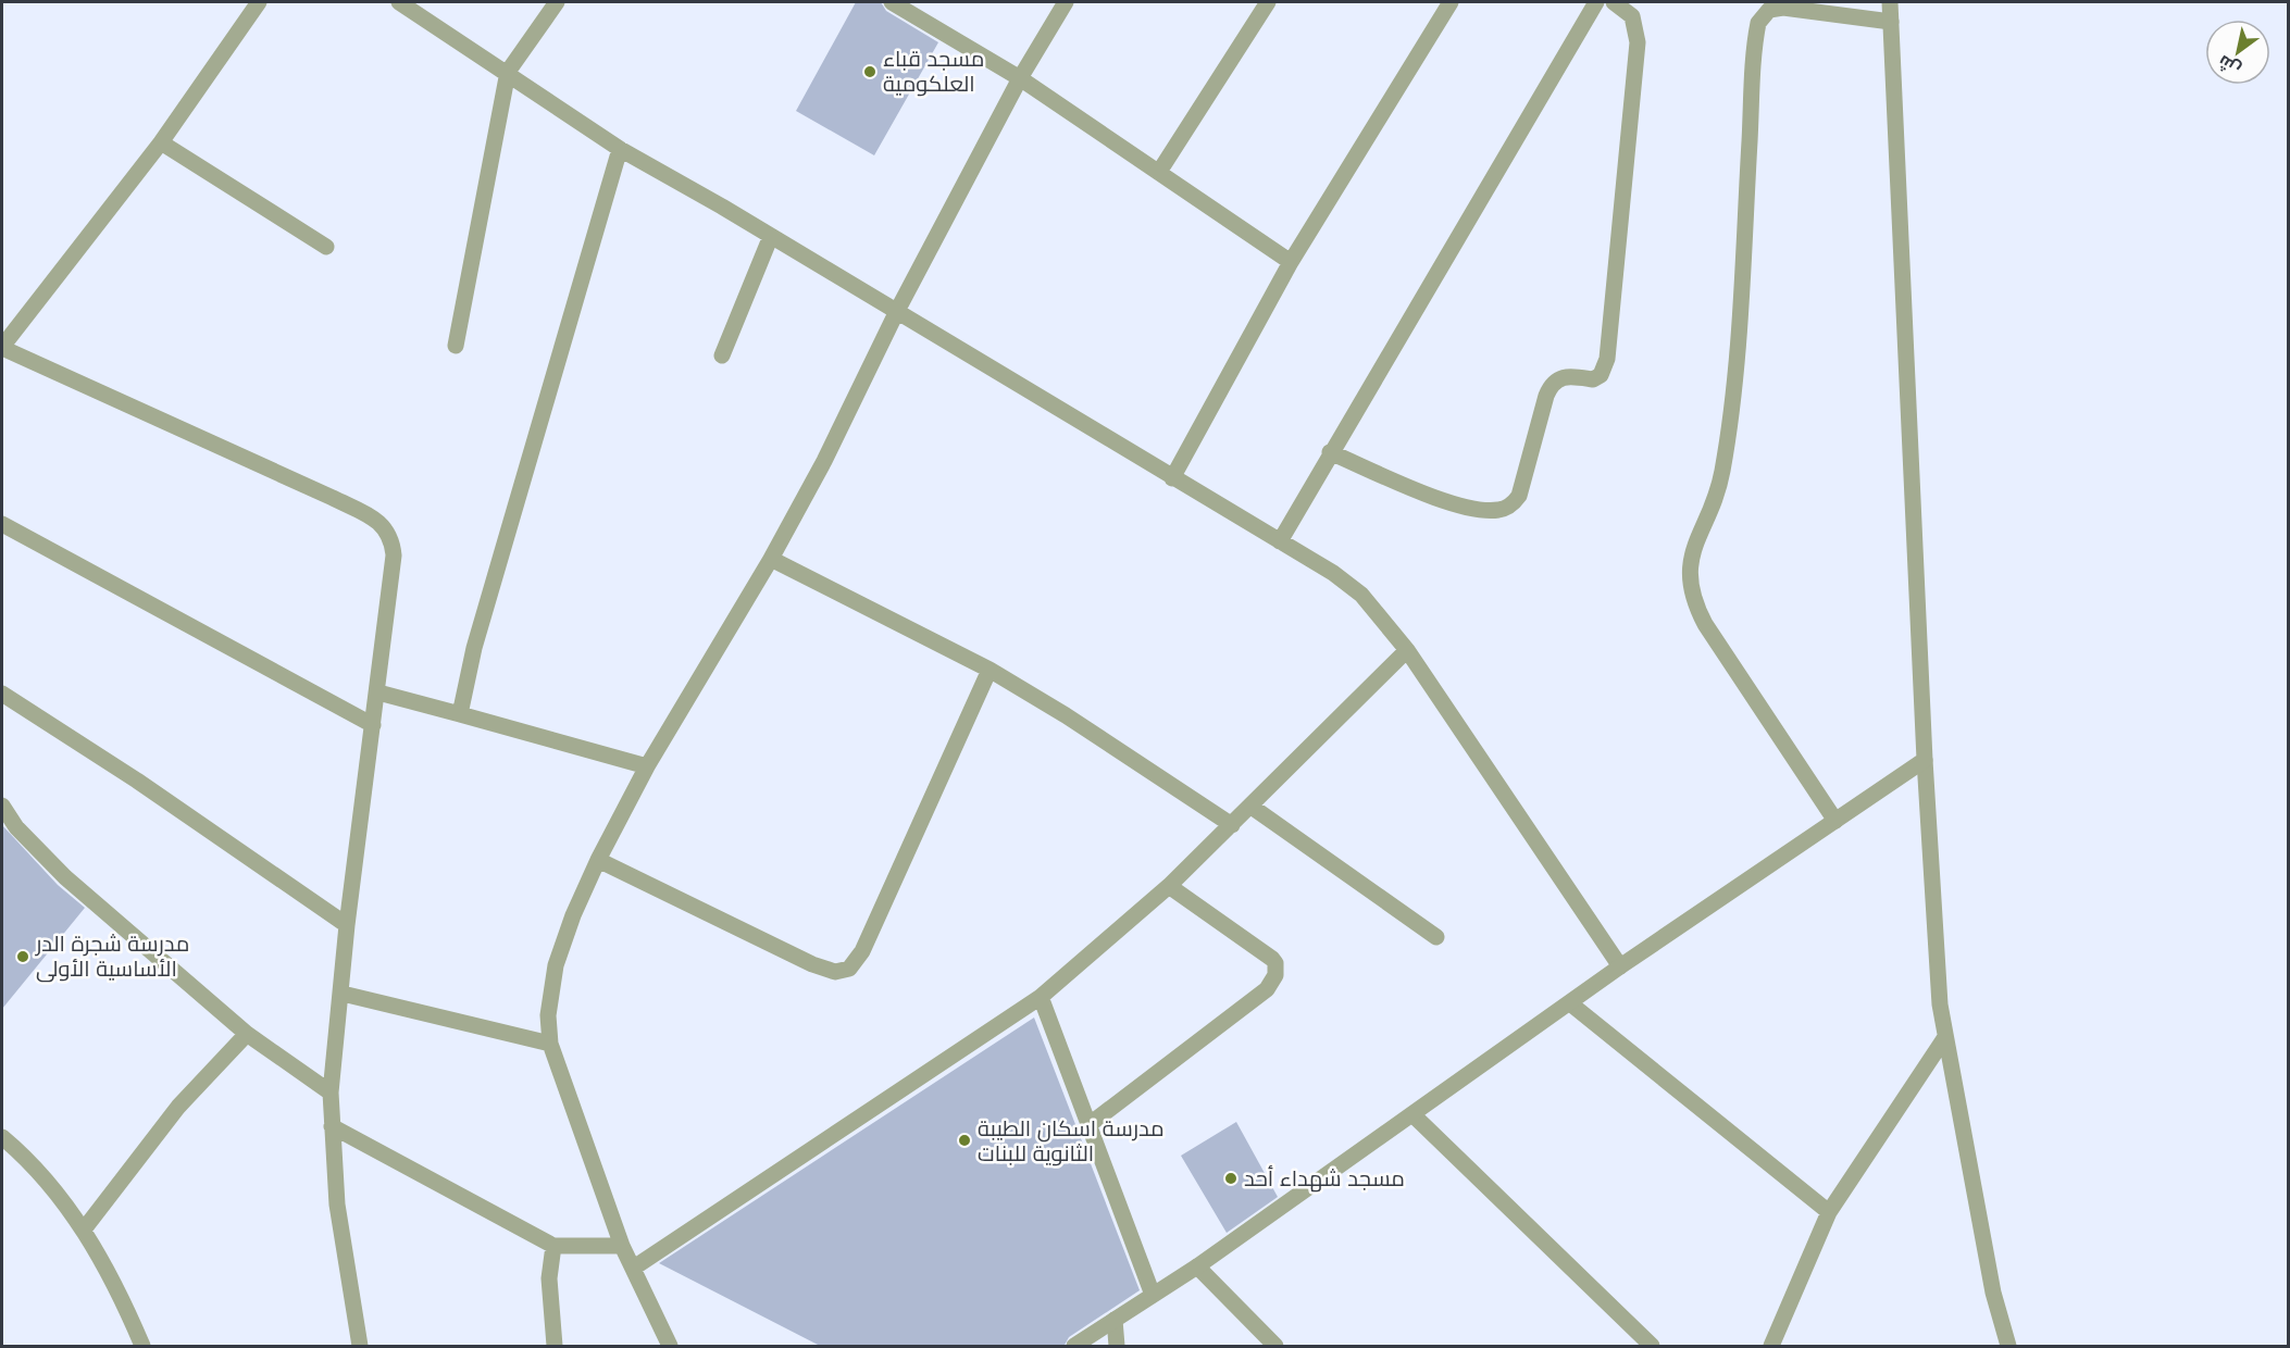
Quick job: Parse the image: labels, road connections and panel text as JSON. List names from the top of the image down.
{
  "places": [
    "مسجد قباء العلكومية",
    "مدرسة شجرة الدر الأساسية الأولى",
    "مدرسة اسكان الطيبة الثانوية للبنات",
    "مسجد شهداء أحد"
  ],
  "north": "bottom left"
}
